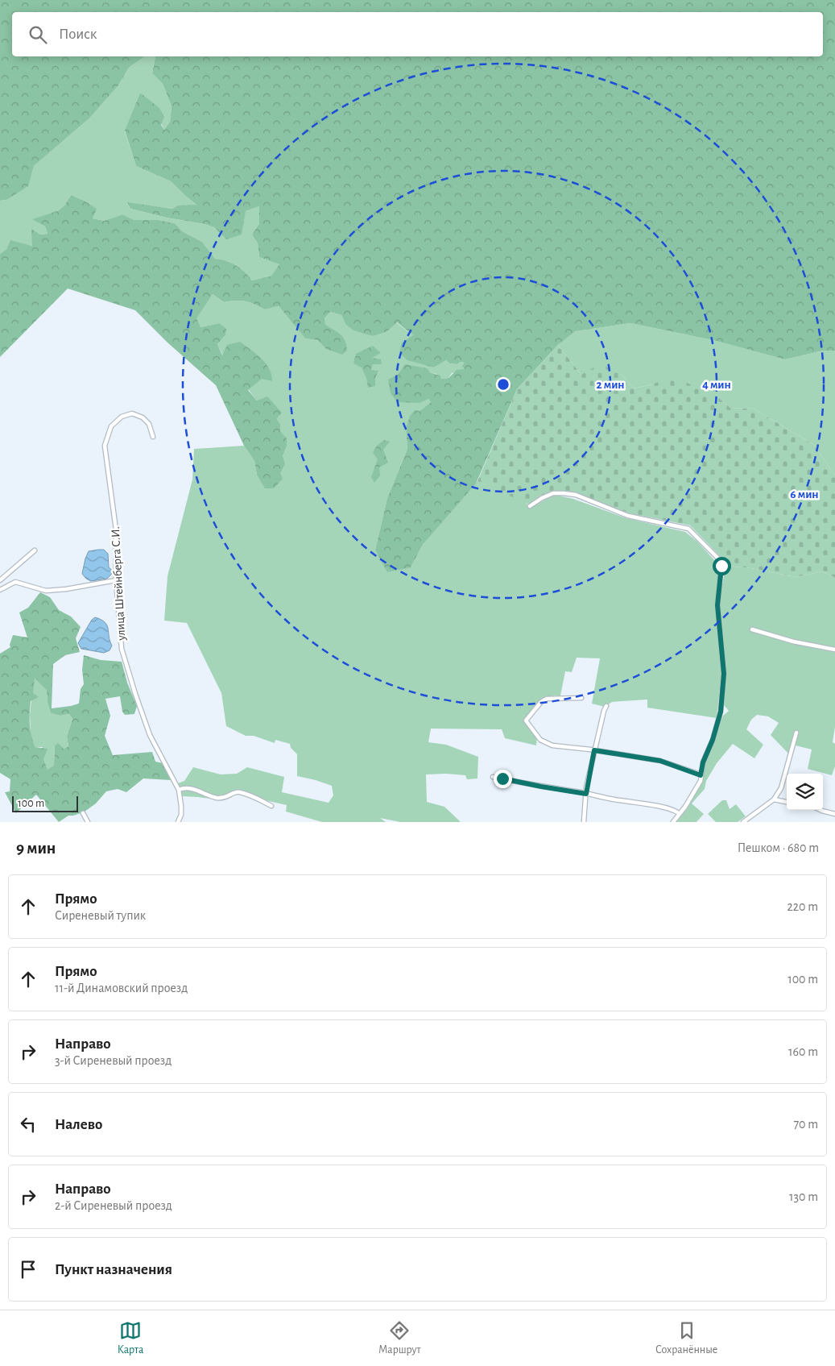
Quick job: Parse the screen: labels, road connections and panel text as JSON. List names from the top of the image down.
{
  "streets": {
    "street": ["улица Штейнберга С.И."]
  },
  "scale_bar": "100 m",
  "page": {
    "search": "Поиск",
    "scale": "100 m",
    "heading": ["9 мин", "Пешком · 680 m"],
    "list": [
      ["Прямо", "Сиреневый тупик", "220 m"],
      ["Прямо", "11-й Динамовский проезд", "100 m"],
      ["Направо", "3-й Сиреневый проезд", "160 m"],
      ["Налево", "70 m"],
      ["Направо", "2-й Сиреневый проезд", "130 m"],
      "Пункт назначения"
    ],
    "nav": ["Карта", "Маршрут", "Сохранённые"]
  },
  "rings": ["2 мин", "4 мин", "6 мин"]
}
